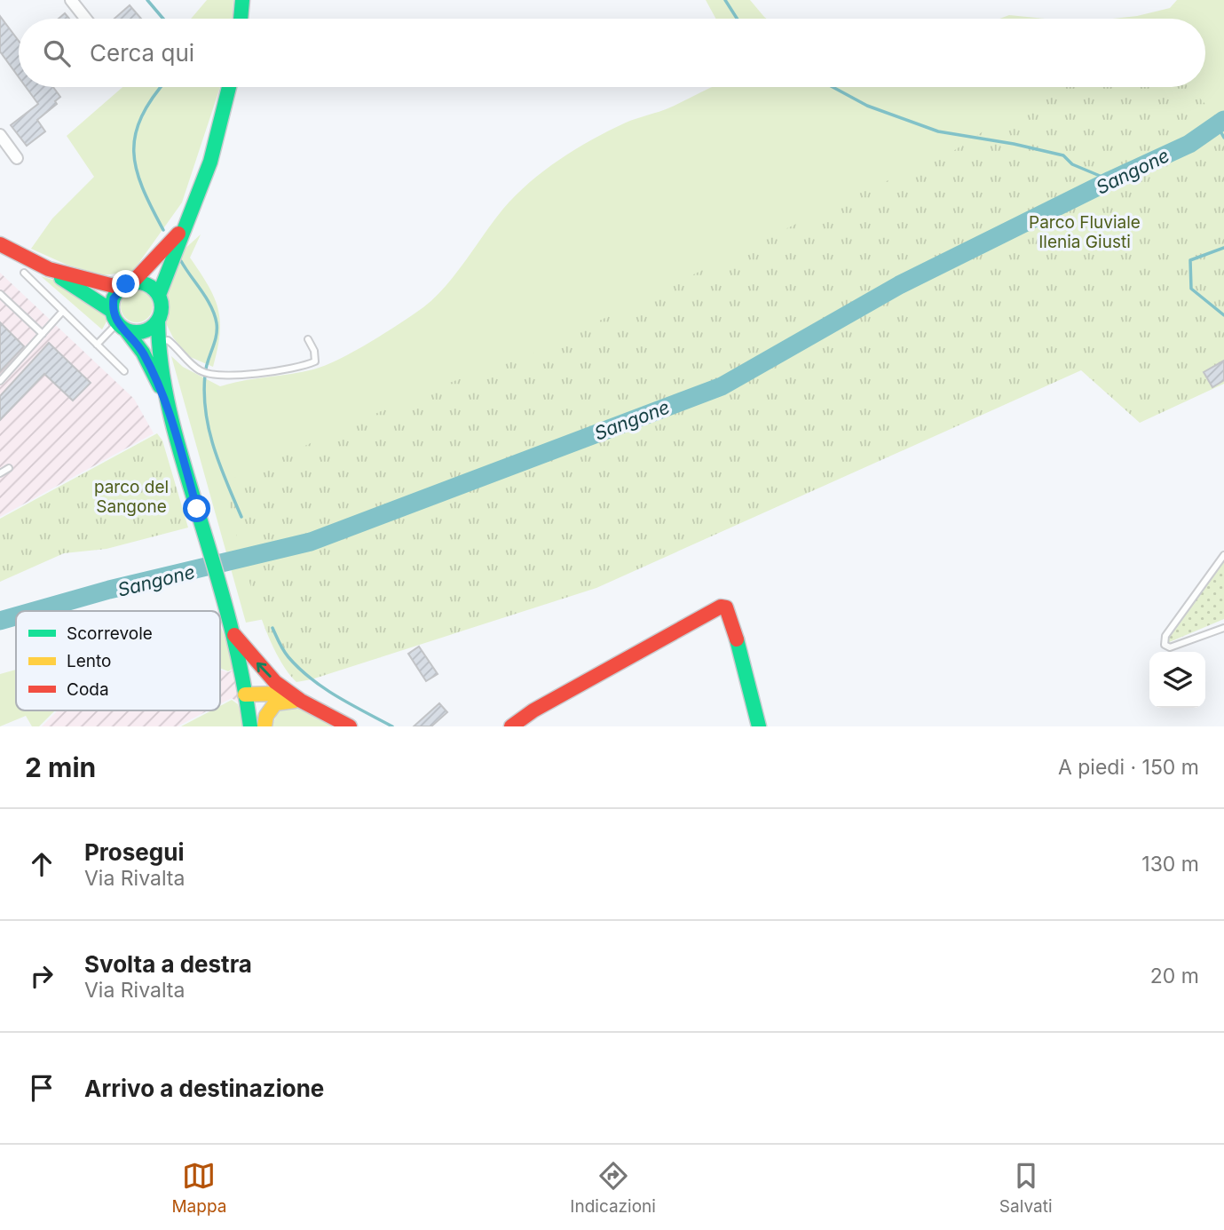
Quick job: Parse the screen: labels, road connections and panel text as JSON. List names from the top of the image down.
{
  "water": ["Sangone"],
  "parks": ["Parco Fluviale Ilenia Giusti", "parco del Sangone"],
  "legend": ["Scorrevole", "Lento", "Coda"],
  "page": {
    "search": "Cerca qui",
    "heading": ["2 min", "A piedi · 150 m"],
    "list": [
      ["Prosegui", "Via Rivalta", "130 m"],
      ["Svolta a destra", "Via Rivalta", "20 m"],
      "Arrivo a destinazione"
    ],
    "nav": ["Mappa", "Indicazioni", "Salvati"]
  }
}
